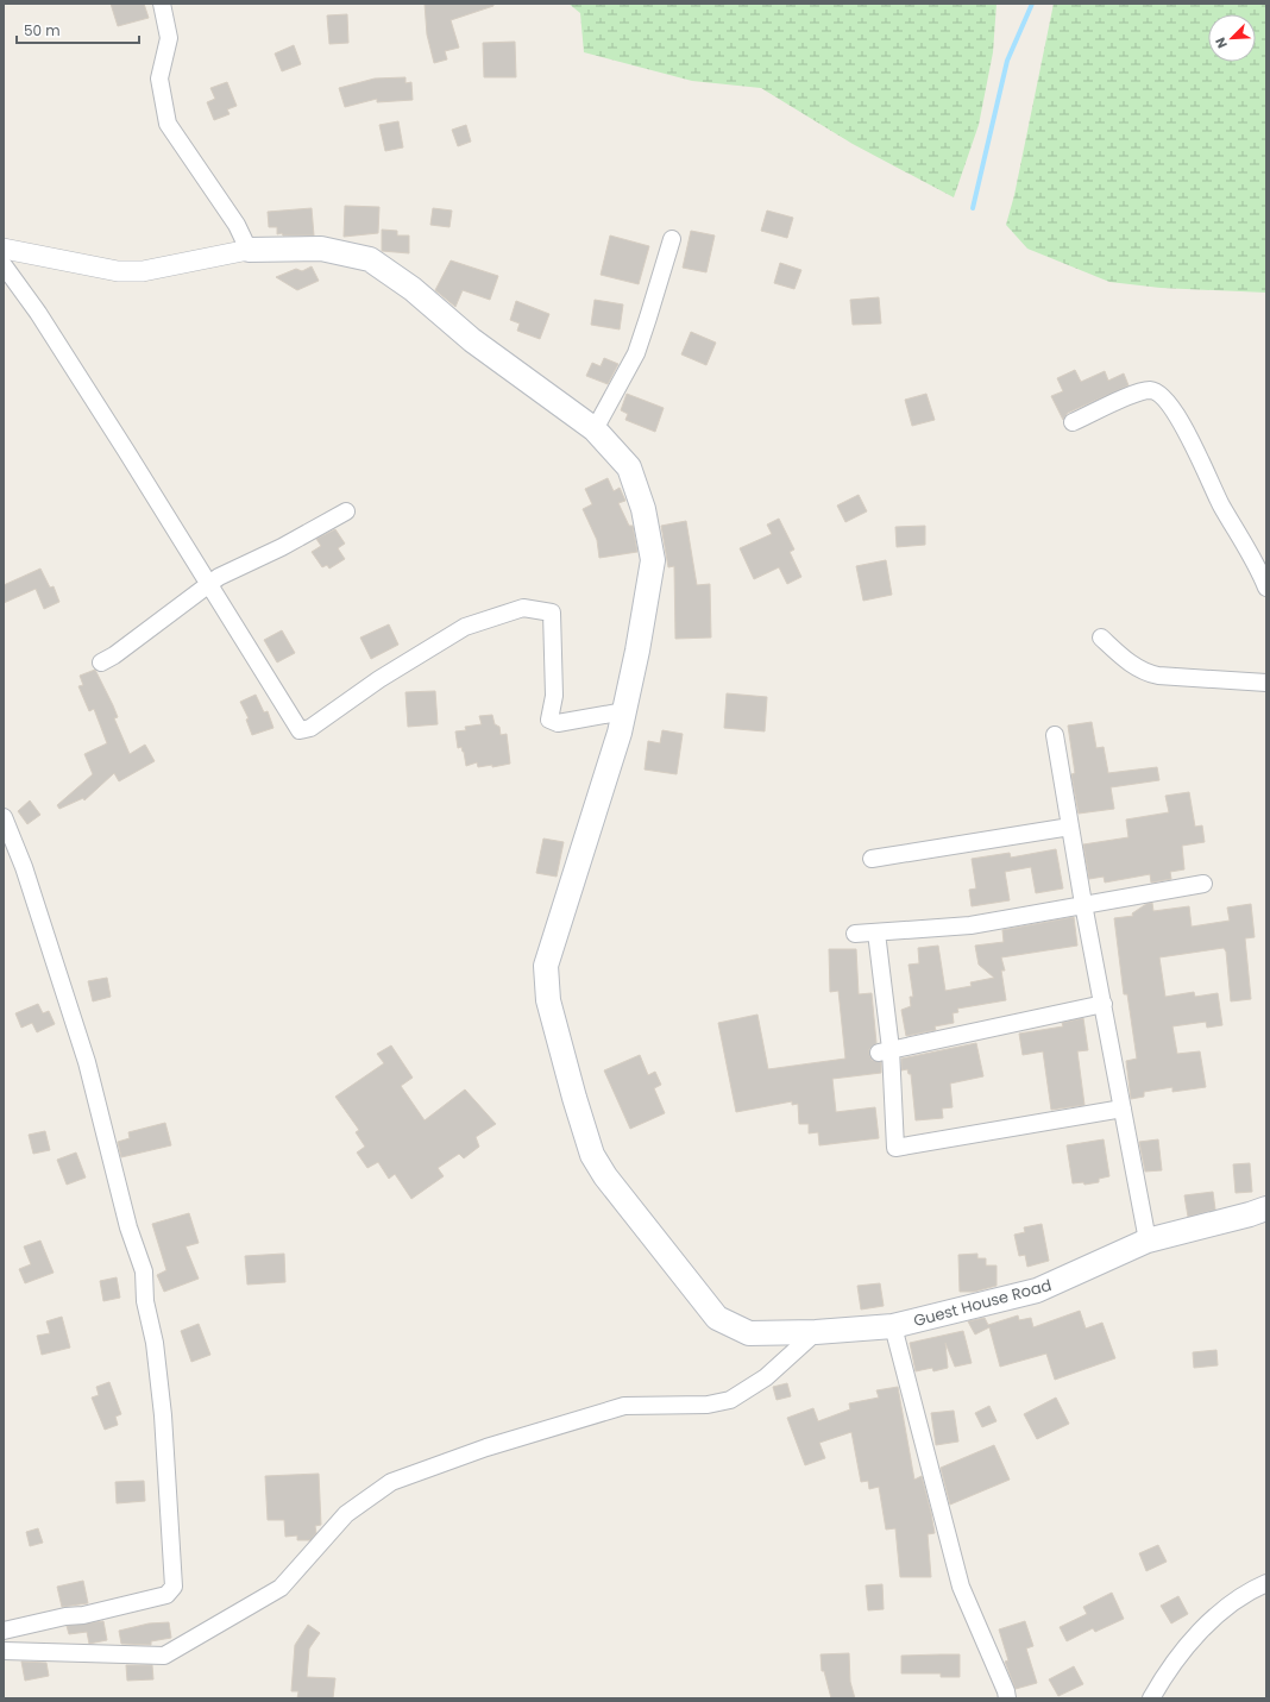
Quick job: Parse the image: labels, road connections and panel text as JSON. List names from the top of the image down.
{
  "streets": {
    "main road": ["Guest House Road"]
  },
  "scale_bar": "50 m",
  "north": "bottom left"
}
